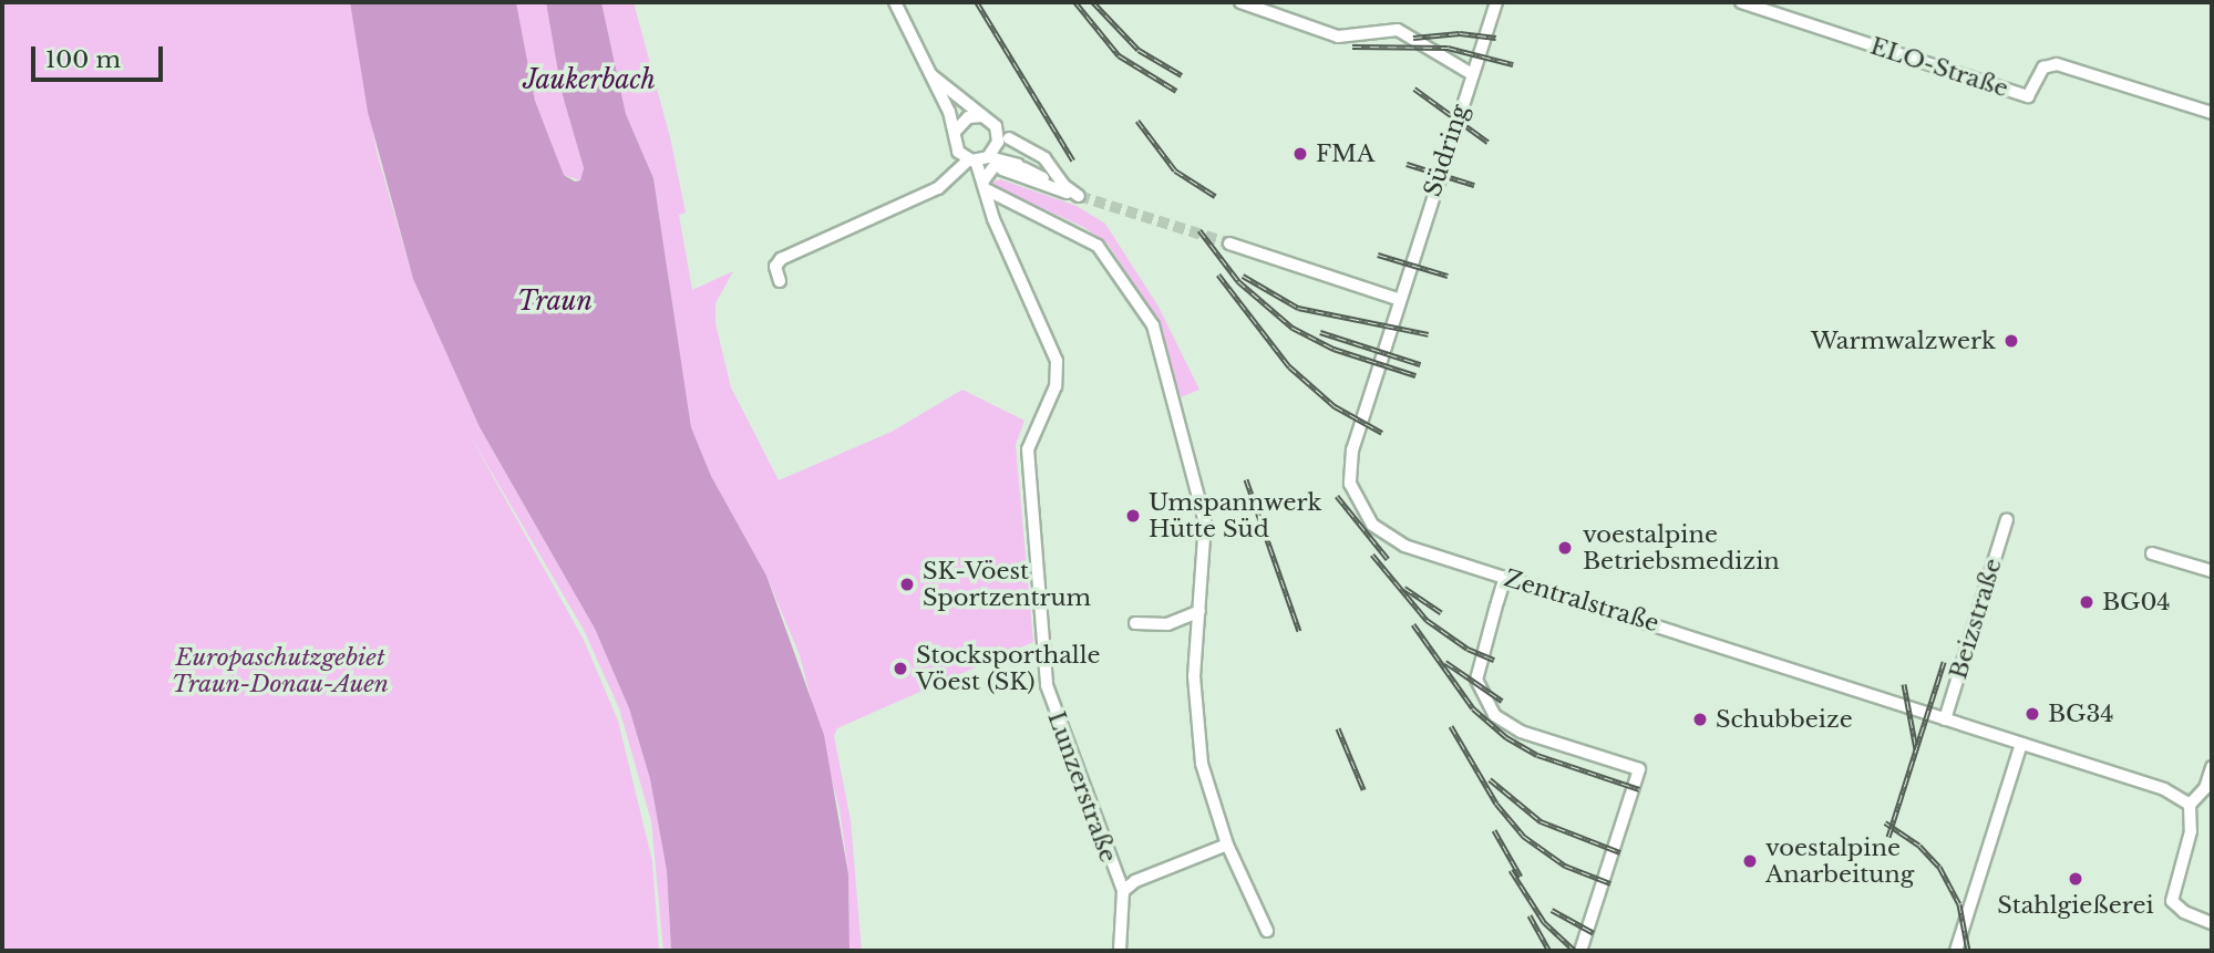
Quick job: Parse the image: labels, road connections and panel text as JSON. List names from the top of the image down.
{
  "streets": {
    "street": [
      "ELO-Straße",
      "Südring",
      "Zentralstraße",
      "Beizstraße",
      "Lunzerstraße"
    ]
  },
  "crossings": [
    ["Südring", "Zentralstraße"],
    ["Zentralstraße", "Beizstraße"]
  ],
  "water": ["Jaukerbach", "Traun"],
  "parks": ["Europaschutzgebiet Traun-Donau-Auen"],
  "places": [
    "FMA",
    "Warmwalzwerk",
    "Umspannwerk Hütte Süd",
    "voestalpine Betriebsmedizin",
    "SK-Vöest Sportzentrum",
    "BG04",
    "Stocksporthalle Vöest (SK)",
    "BG34",
    "Schubbeize",
    "voestalpine Anarbeitung",
    "Stahlgießerei"
  ],
  "scale_bar": "100 m"
}
